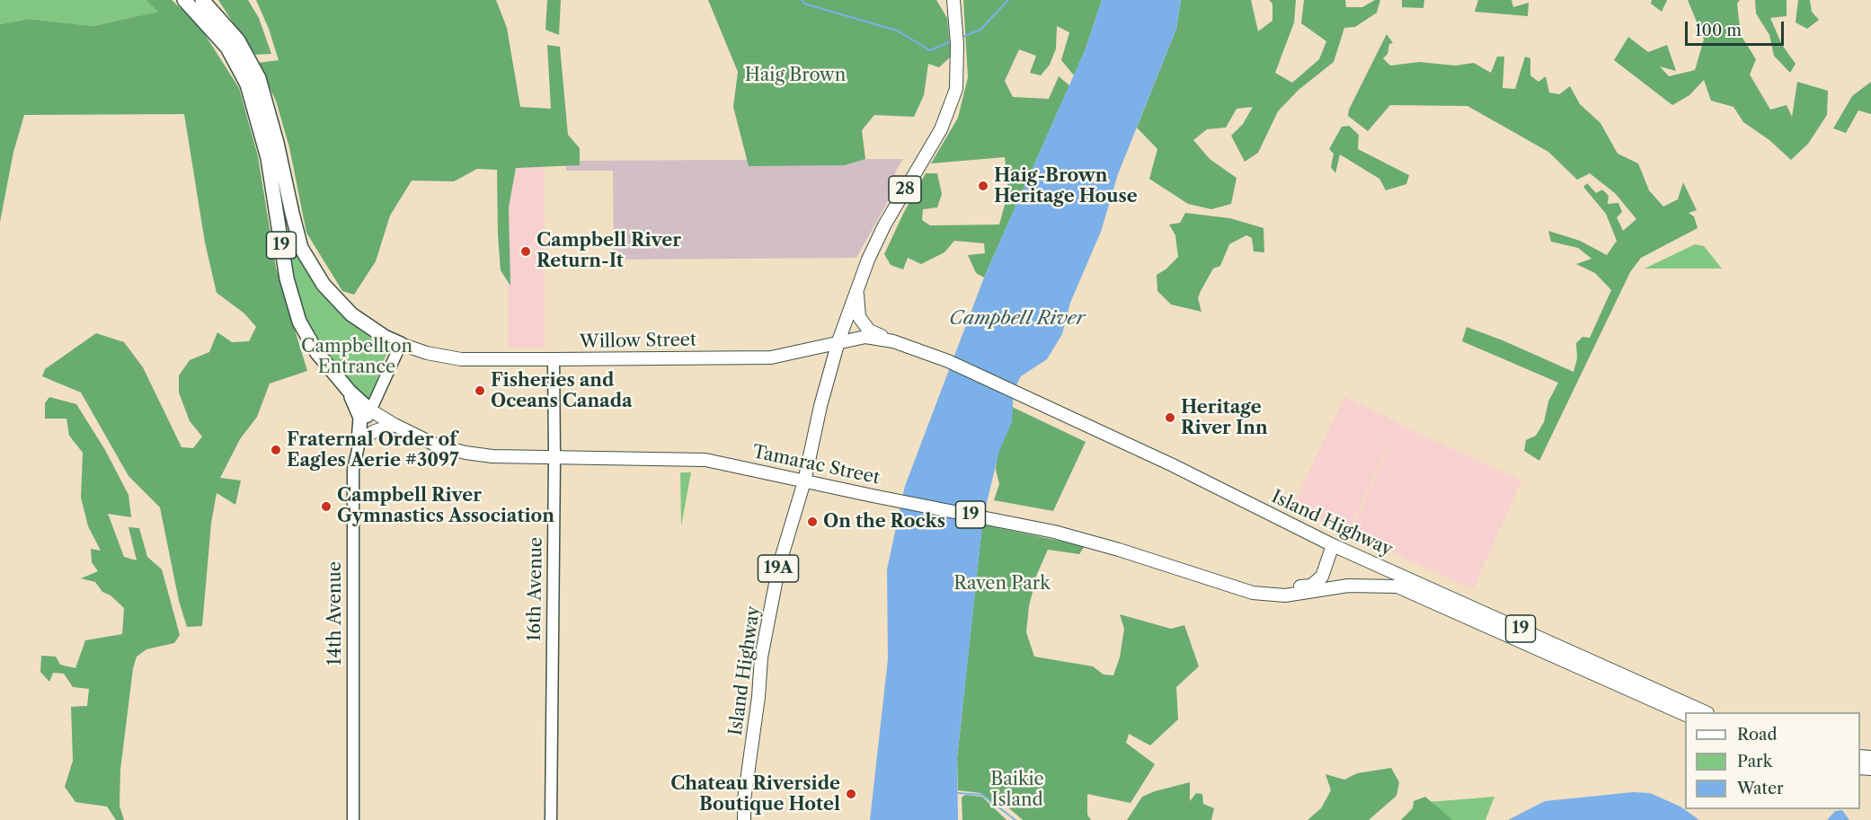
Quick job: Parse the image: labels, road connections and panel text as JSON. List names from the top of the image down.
{
  "streets": {
    "highway": ["19"],
    "main road": [
      "28",
      "Willow Street",
      "Tamarac Street",
      "Island Highway",
      "19A",
      "16th Avenue",
      "14th Avenue"
    ]
  },
  "crossings": [
    ["28", "Willow Street"],
    ["28", "Island Highway"],
    ["19", "Willow Street"],
    ["19", "Tamarac Street"],
    ["19", "14th Avenue"],
    ["Willow Street", "Island Highway"],
    ["Willow Street", "16th Avenue"],
    ["Tamarac Street", "Island Highway"],
    ["Tamarac Street", "16th Avenue"],
    ["Tamarac Street", "14th Avenue"]
  ],
  "water": ["Campbell River"],
  "parks": [
    "Haig Brown",
    "Campbellton Entrance",
    "Raven Park",
    "Baikie Island"
  ],
  "places": [
    "Haig-Brown Heritage House",
    "Campbell River Return-It",
    "Fisheries and Oceans Canada",
    "Heritage River Inn",
    "Fraternal Order of Eagles Aerie #3097",
    "Campbell River Gymnastics Association",
    "On the Rocks",
    "Chateau Riverside Boutique Hotel"
  ],
  "legend": ["Road", "Park", "Water"],
  "scale_bar": "100 m"
}
